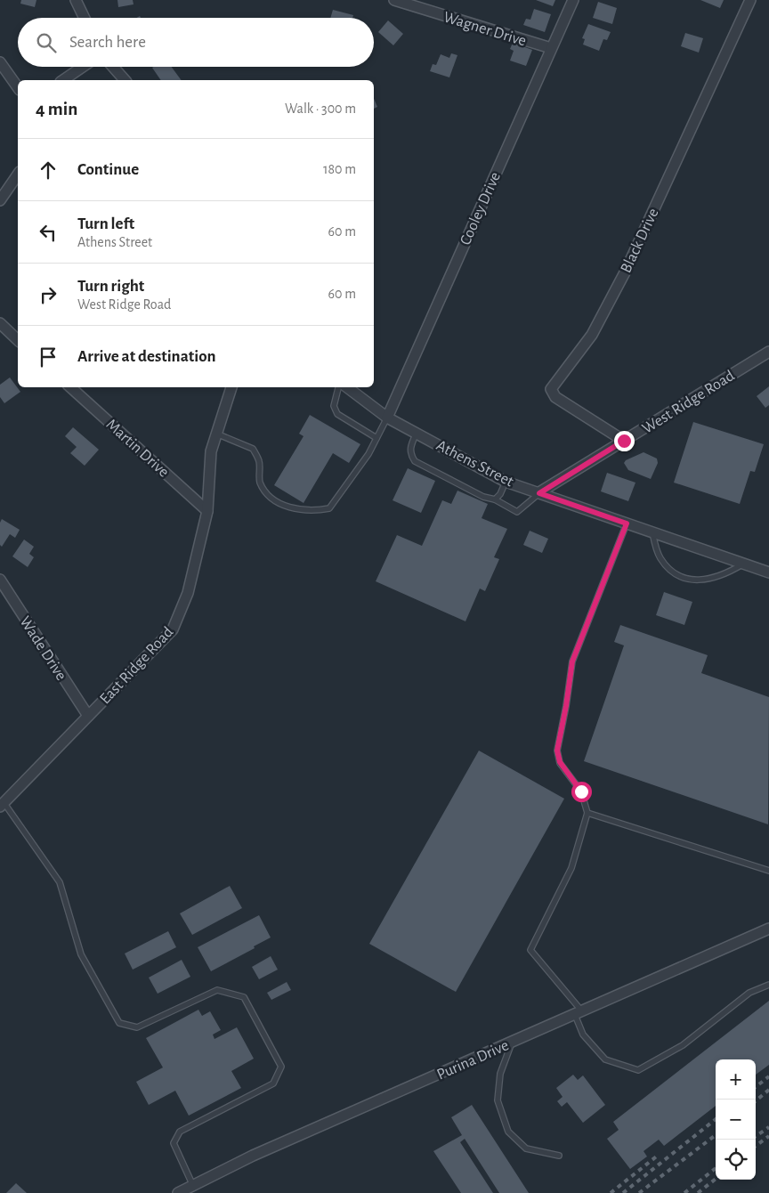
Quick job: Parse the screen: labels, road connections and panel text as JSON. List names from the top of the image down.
{
  "streets": {
    "street": [
      "Wagner Drive",
      "Cooley Drive",
      "Black Drive",
      "West Ridge Road",
      "Martin Drive",
      "Athens Street",
      "Wade Drive",
      "East Ridge Road",
      "Purina Drive"
    ]
  },
  "crossings": [
    ["Wagner Drive", "Cooley Drive"],
    ["Cooley Drive", "Athens Street"],
    ["Black Drive", "West Ridge Road"],
    ["West Ridge Road", "Athens Street"],
    ["Martin Drive", "East Ridge Road"],
    ["Wade Drive", "East Ridge Road"]
  ],
  "page": {
    "search": "Search here",
    "heading": ["4 min", "Walk · 300 m"],
    "list": [
      ["Continue", "180 m"],
      ["Turn left", "Athens Street", "60 m"],
      ["Turn right", "West Ridge Road", "60 m"],
      "Arrive at destination"
    ],
    "map_buttons": ["+", "−"]
  }
}
